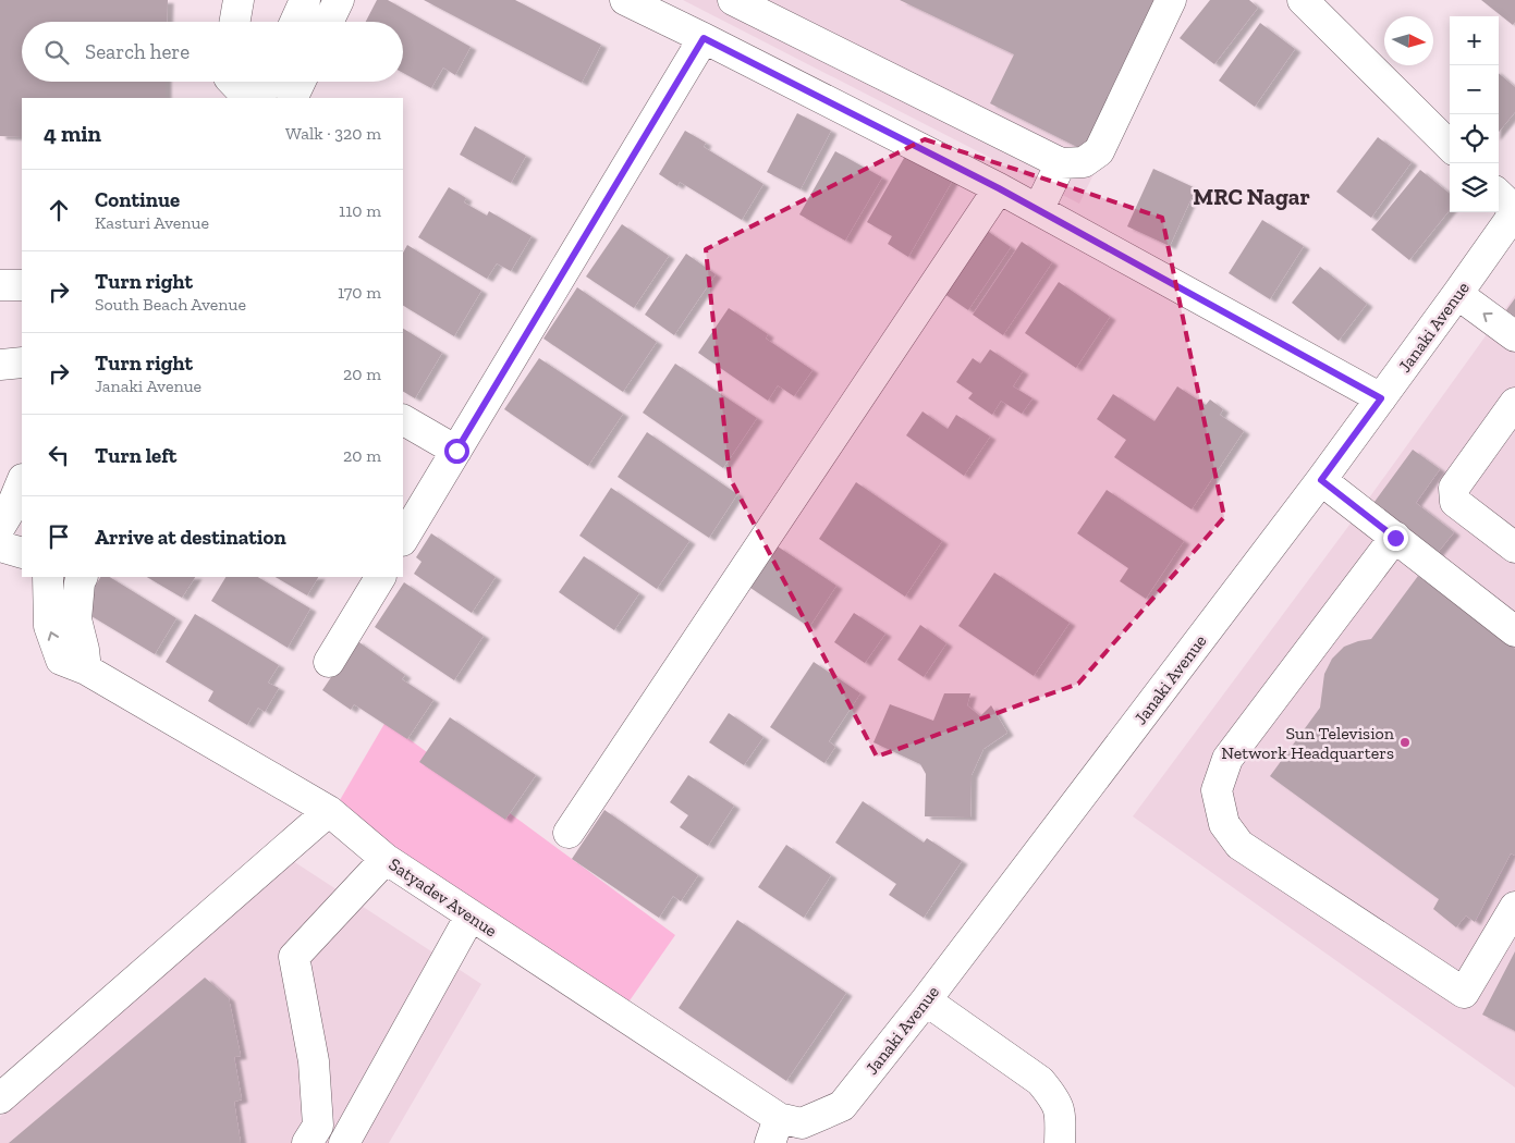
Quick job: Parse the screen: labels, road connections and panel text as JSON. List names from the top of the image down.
{
  "streets": {
    "street": ["Janaki Avenue", "Satyadev Avenue"]
  },
  "crossings": [
    ["Janaki Avenue", "Satyadev Avenue"]
  ],
  "districts": ["MRC Nagar"],
  "places": ["Sun Television Network Headquarters"],
  "north": "right",
  "page": {
    "map_buttons": ["+", "−"],
    "search": "Search here",
    "heading": ["4 min", "Walk · 320 m"],
    "list": [
      ["Continue", "Kasturi Avenue", "110 m"],
      ["Turn right", "South Beach Avenue", "170 m"],
      ["Turn right", "Janaki Avenue", "20 m"],
      ["Turn left", "20 m"],
      "Arrive at destination"
    ]
  }
}
